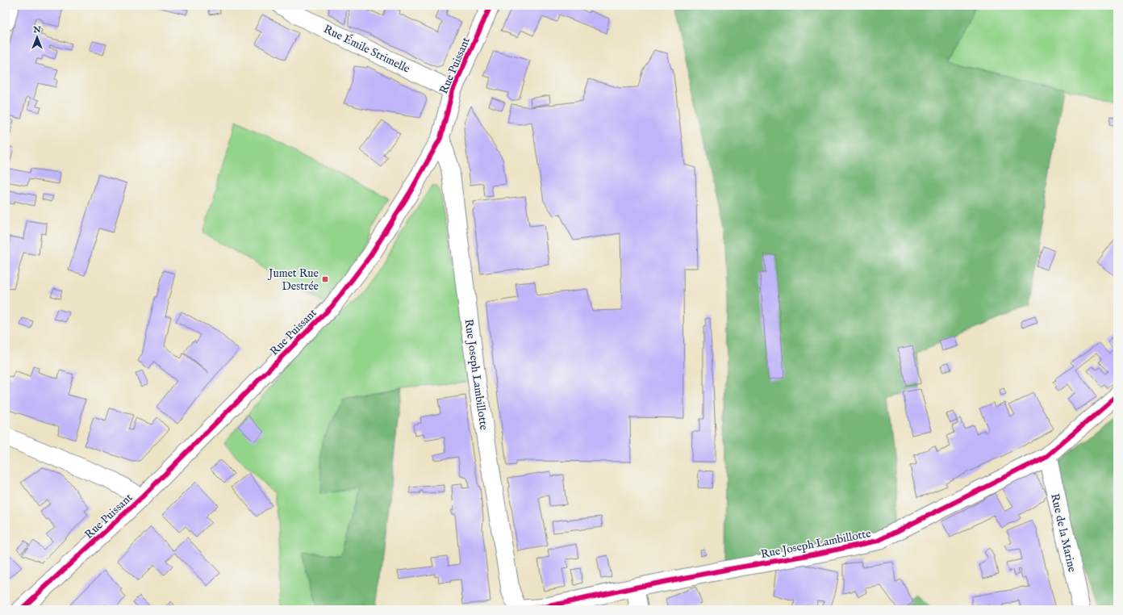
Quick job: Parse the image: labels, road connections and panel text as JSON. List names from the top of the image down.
{
  "streets": {
    "street": [
      "Rue Émile Strimelle",
      "Rue Puissant",
      "Rue Joseph Lambillotte",
      "Rue de la Marine"
    ]
  },
  "crossings": [
    ["Rue Émile Strimelle", "Rue Puissant"],
    ["Rue Puissant", "Rue Joseph Lambillotte"],
    ["Rue Joseph Lambillotte", "Rue de la Marine"]
  ],
  "places": {
    "transit": ["Jumet Rue Destrée"]
  },
  "north": "top"
}
